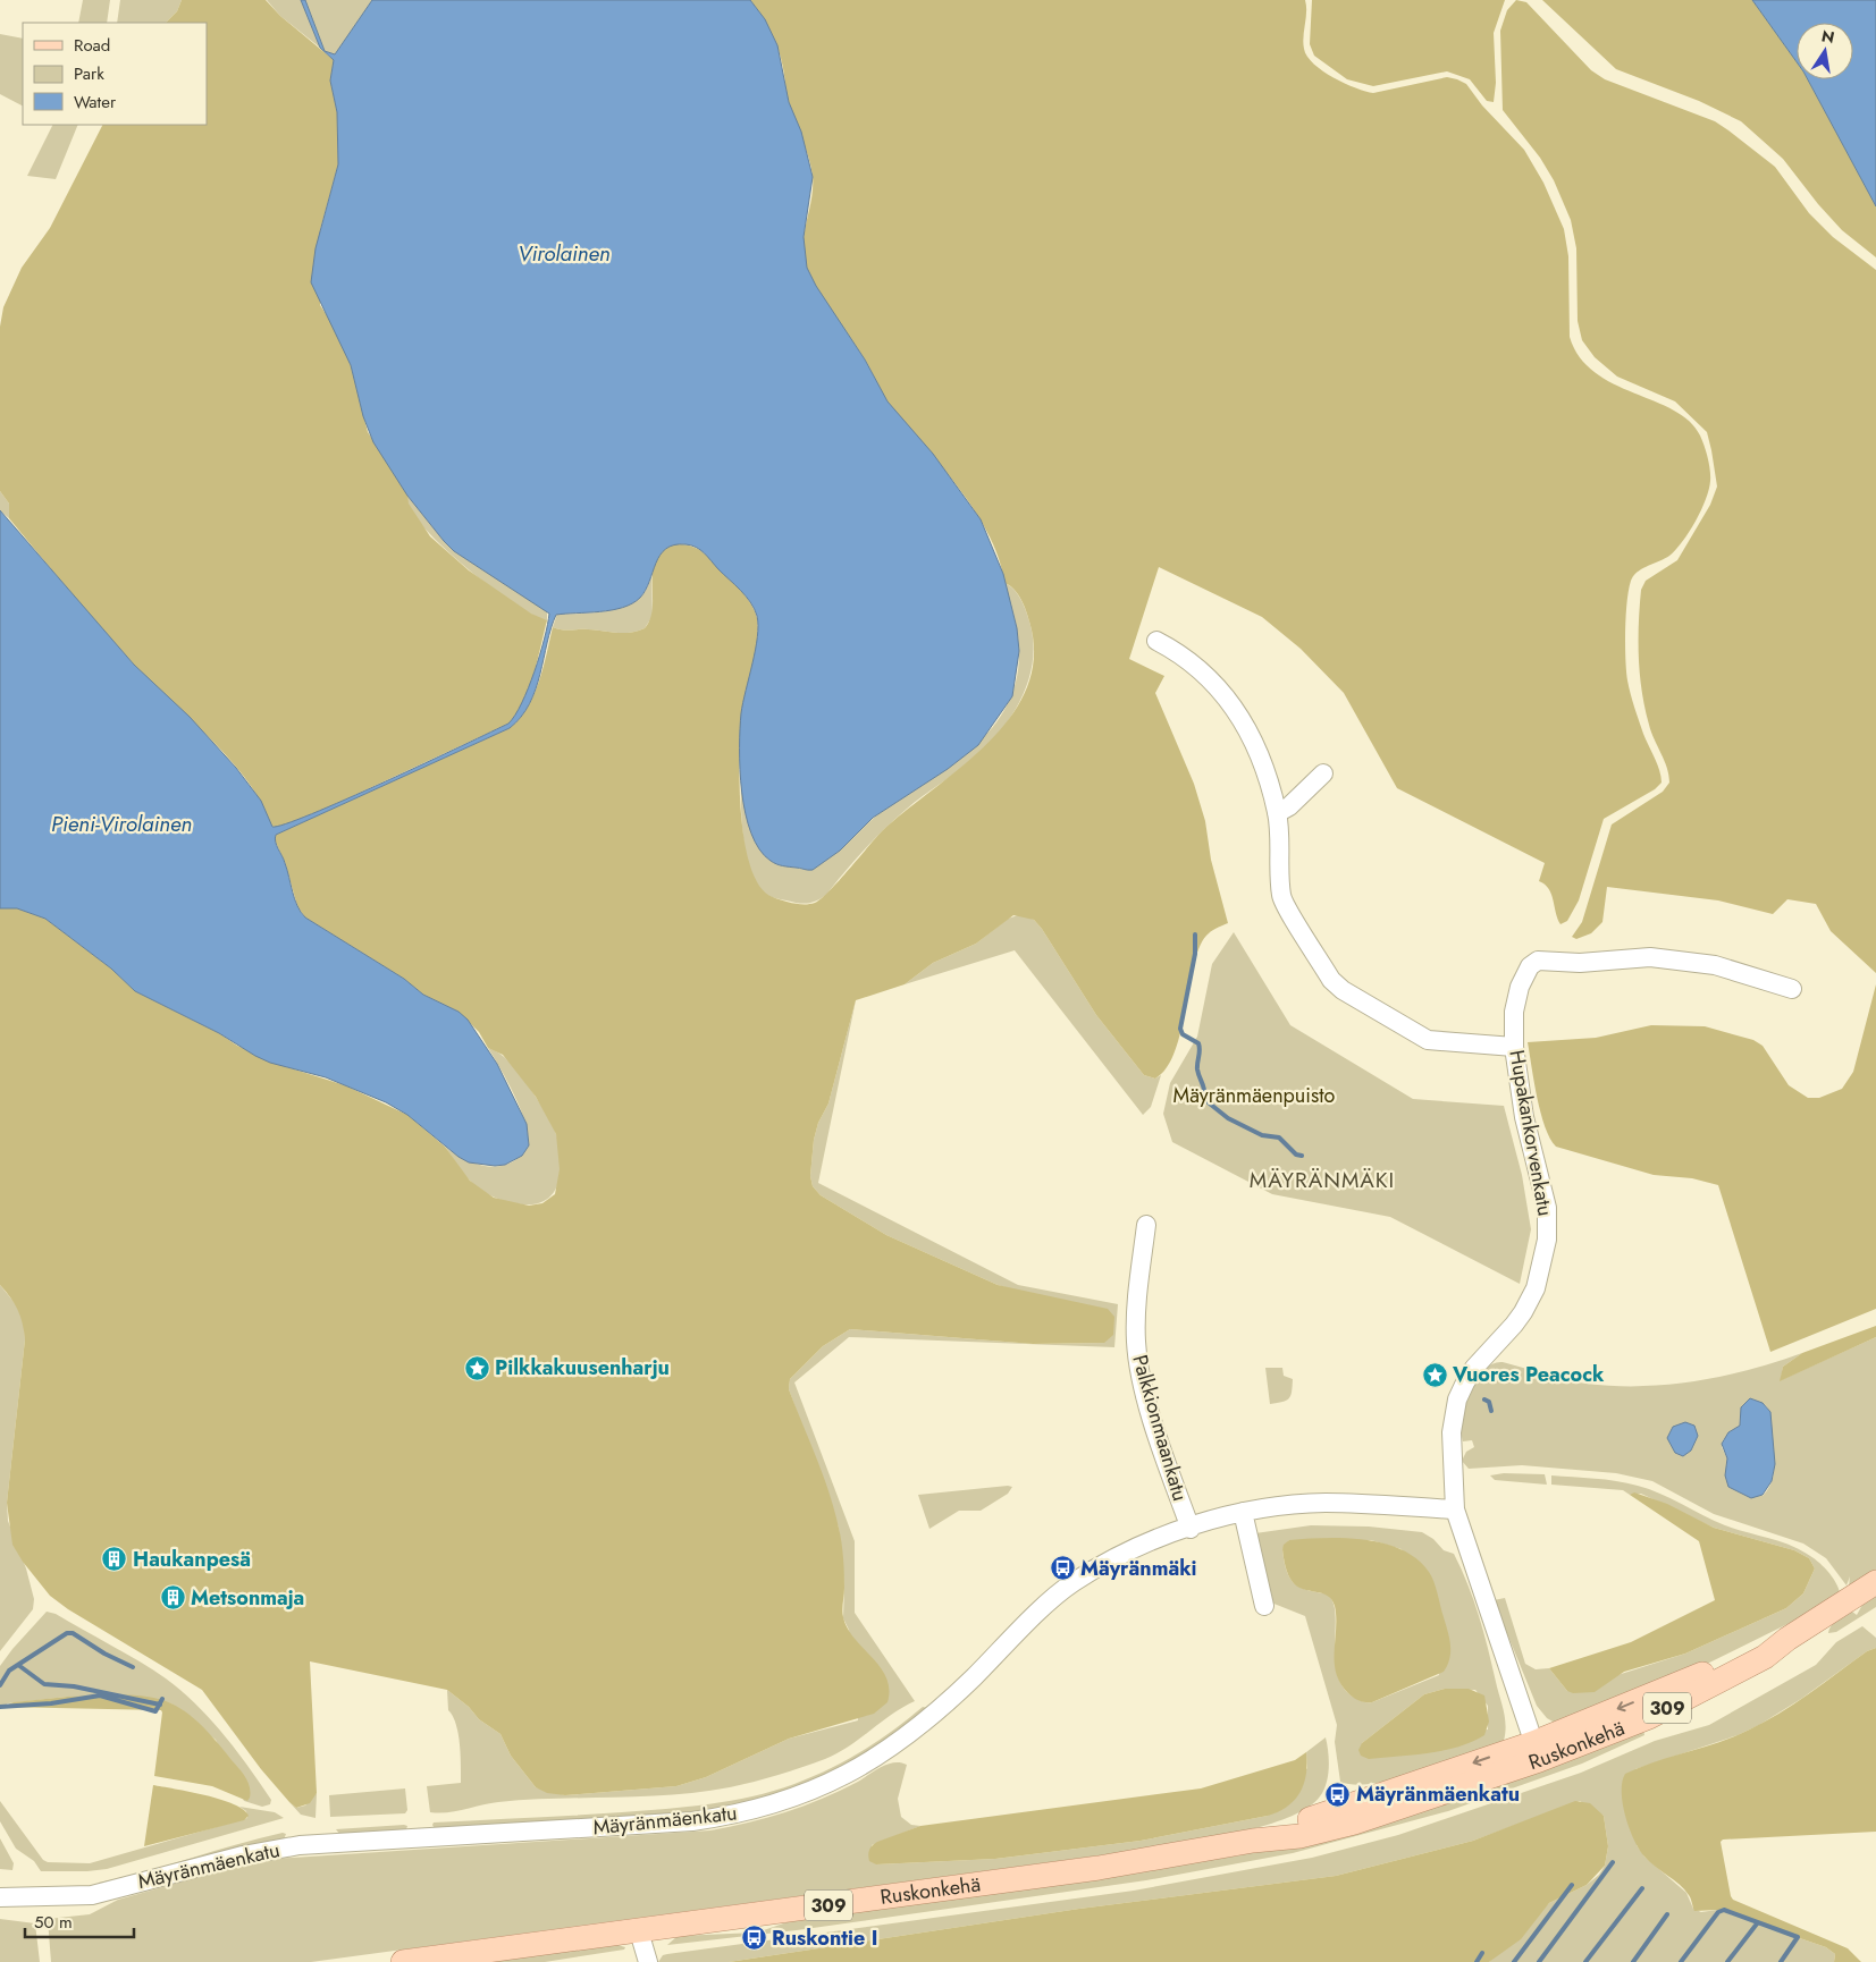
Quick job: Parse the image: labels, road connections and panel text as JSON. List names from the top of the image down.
{
  "streets": {
    "main road": ["309", "Ruskonkehä"],
    "street": ["Hupakankorvenkatu", "Palkkionmaankatu", "Mäyränmäenkatu"]
  },
  "crossings": [
    ["Hupakankorvenkatu", "Mäyränmäenkatu"],
    ["Palkkionmaankatu", "Mäyränmäenkatu"]
  ],
  "districts": ["MÄYRÄNMÄKI"],
  "water": ["Virolainen", "Pieni-Virolainen"],
  "parks": ["Mäyränmäenpuisto"],
  "places": {
    "place": ["Pilkkakuusenharju", "Vuores Peacock"],
    "building": ["Haukanpesä", "Metsonmaja"],
    "bus stop": ["Mäyränmäki", "Mäyränmäenkatu", "Ruskontie I"]
  },
  "legend": ["Road", "Park", "Water"],
  "scale_bar": "50 m",
  "north": "top"
}
